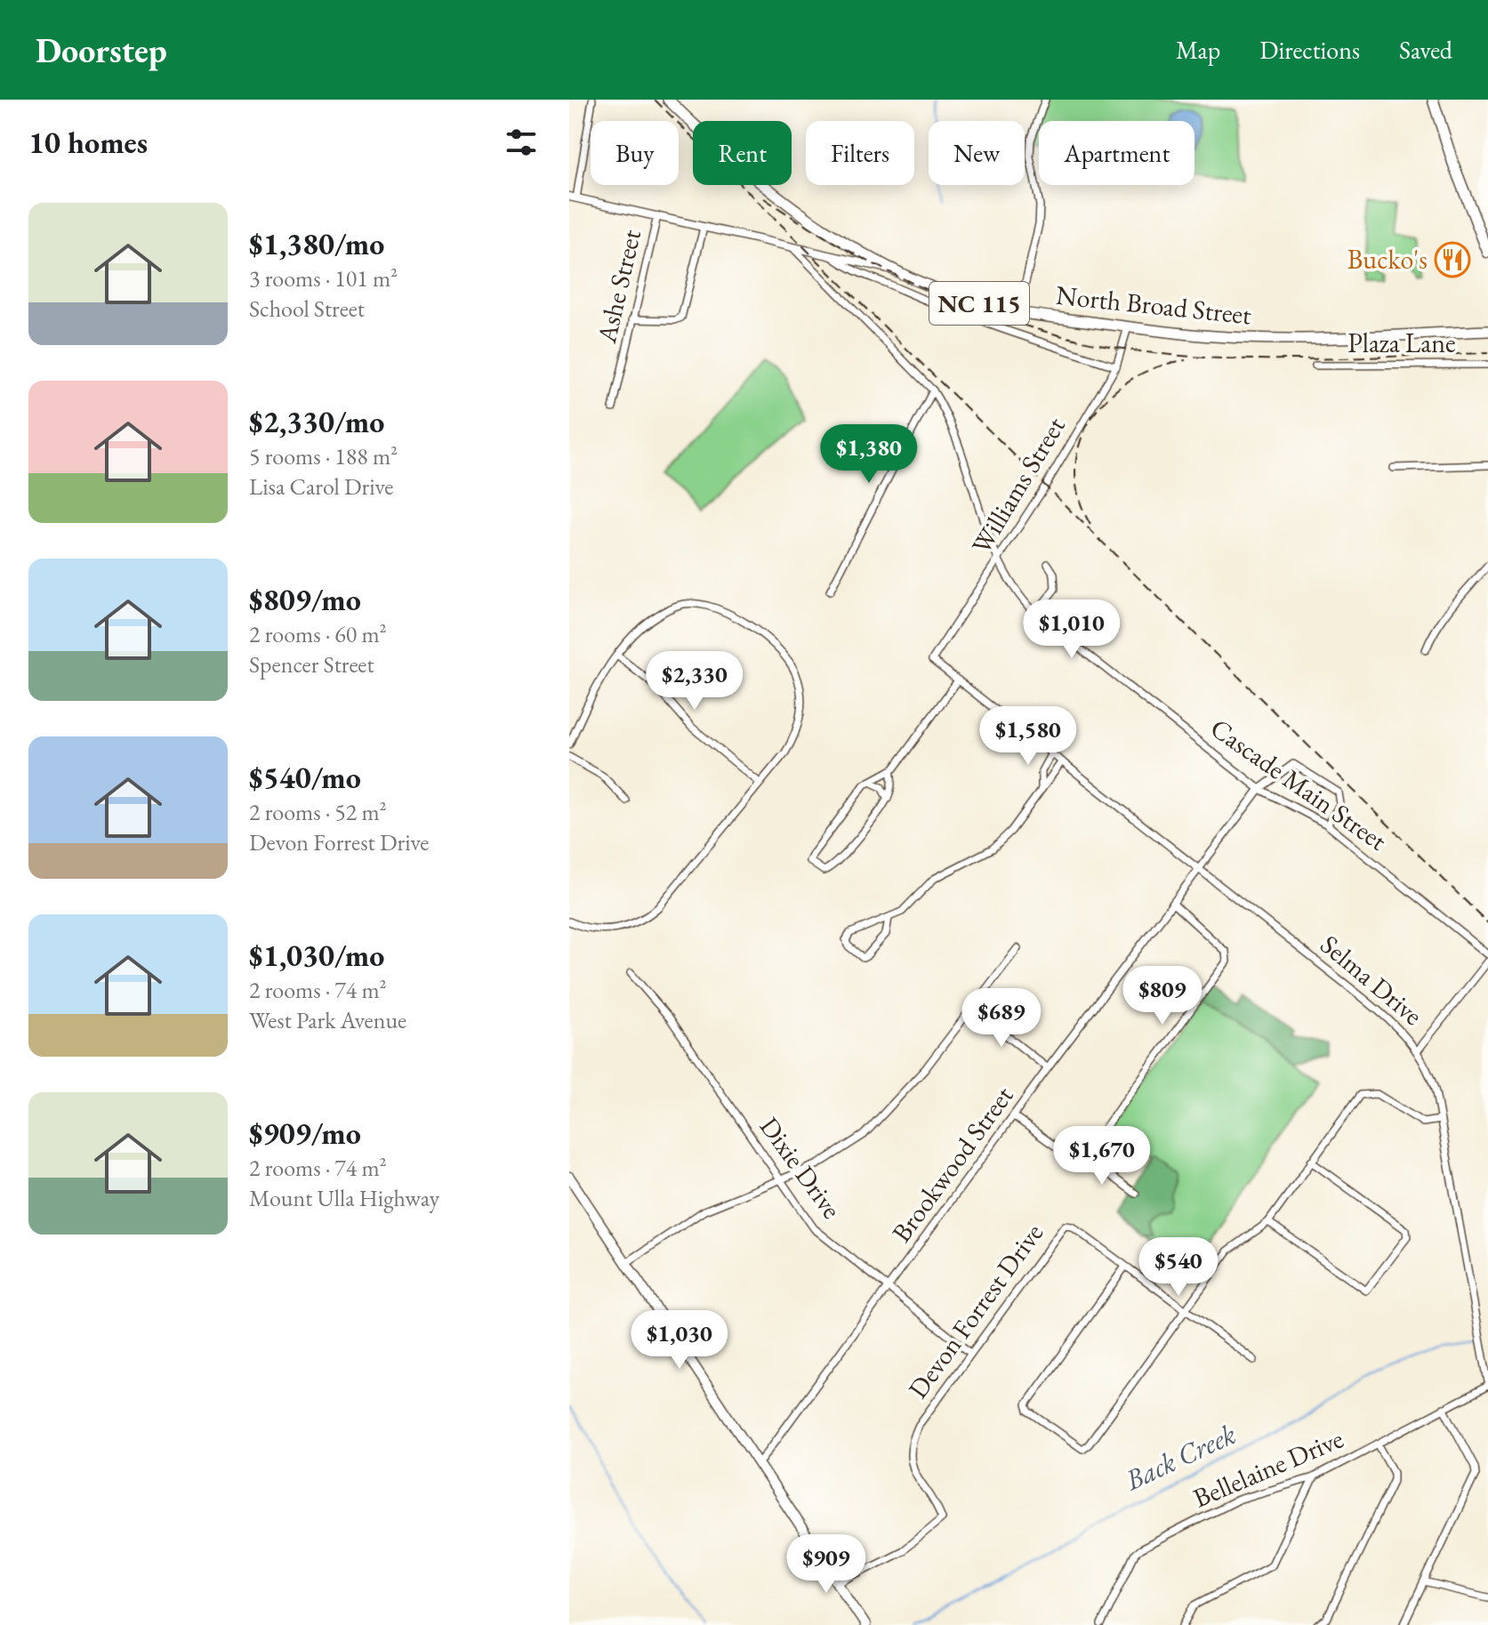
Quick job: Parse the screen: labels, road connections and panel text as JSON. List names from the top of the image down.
{
  "streets": {
    "main road": ["NC 115", "North Broad Street"],
    "street": [
      "Ashe Street",
      "Plaza Lane",
      "Williams Street",
      "Cascade Main Street",
      "Selma Drive",
      "Brookwood Street",
      "Dixie Drive",
      "Devon Forrest Drive",
      "Bellelaine Drive"
    ]
  },
  "crossings": [
    ["North Broad Street", "Williams Street"],
    ["Williams Street", "Cascade Main Street"],
    ["Williams Street", "Selma Drive"],
    ["Cascade Main Street", "Brookwood Street"],
    ["Selma Drive", "Brookwood Street"],
    ["Selma Drive", "Bellelaine Drive"],
    ["Brookwood Street", "Dixie Drive"],
    ["Dixie Drive", "Devon Forrest Drive"]
  ],
  "water": ["Back Creek"],
  "places": {
    "restaurant": ["Bucko's"]
  },
  "page": {
    "header": "Doorstep",
    "nav": ["Map", "Directions", "Saved"],
    "heading": "10 homes",
    "chip": [
      "Buy",
      "Rent",
      "Filters",
      "New",
      "Apartment"
    ],
    "list": [
      {
        "name": "$1,380/mo",
        "note": "3 rooms · 101 m² · School Street"
      },
      {
        "name": "$2,330/mo",
        "note": "5 rooms · 188 m² · Lisa Carol Drive"
      },
      {
        "name": "$809/mo",
        "note": "2 rooms · 60 m² · Spencer Street"
      },
      {
        "name": "$540/mo",
        "note": "2 rooms · 52 m² · Devon Forrest Drive"
      },
      {
        "name": "$1,030/mo",
        "note": "2 rooms · 74 m² · West Park Avenue"
      },
      {
        "name": "$909/mo",
        "note": "2 rooms · 74 m² · Mount Ulla Highway"
      }
    ],
    "price": [
      "$1,380",
      "$1,010",
      "$2,330",
      "$1,580",
      "$809",
      "$689",
      "$1,670",
      "$540",
      "$1,030",
      "$909"
    ]
  }
}
